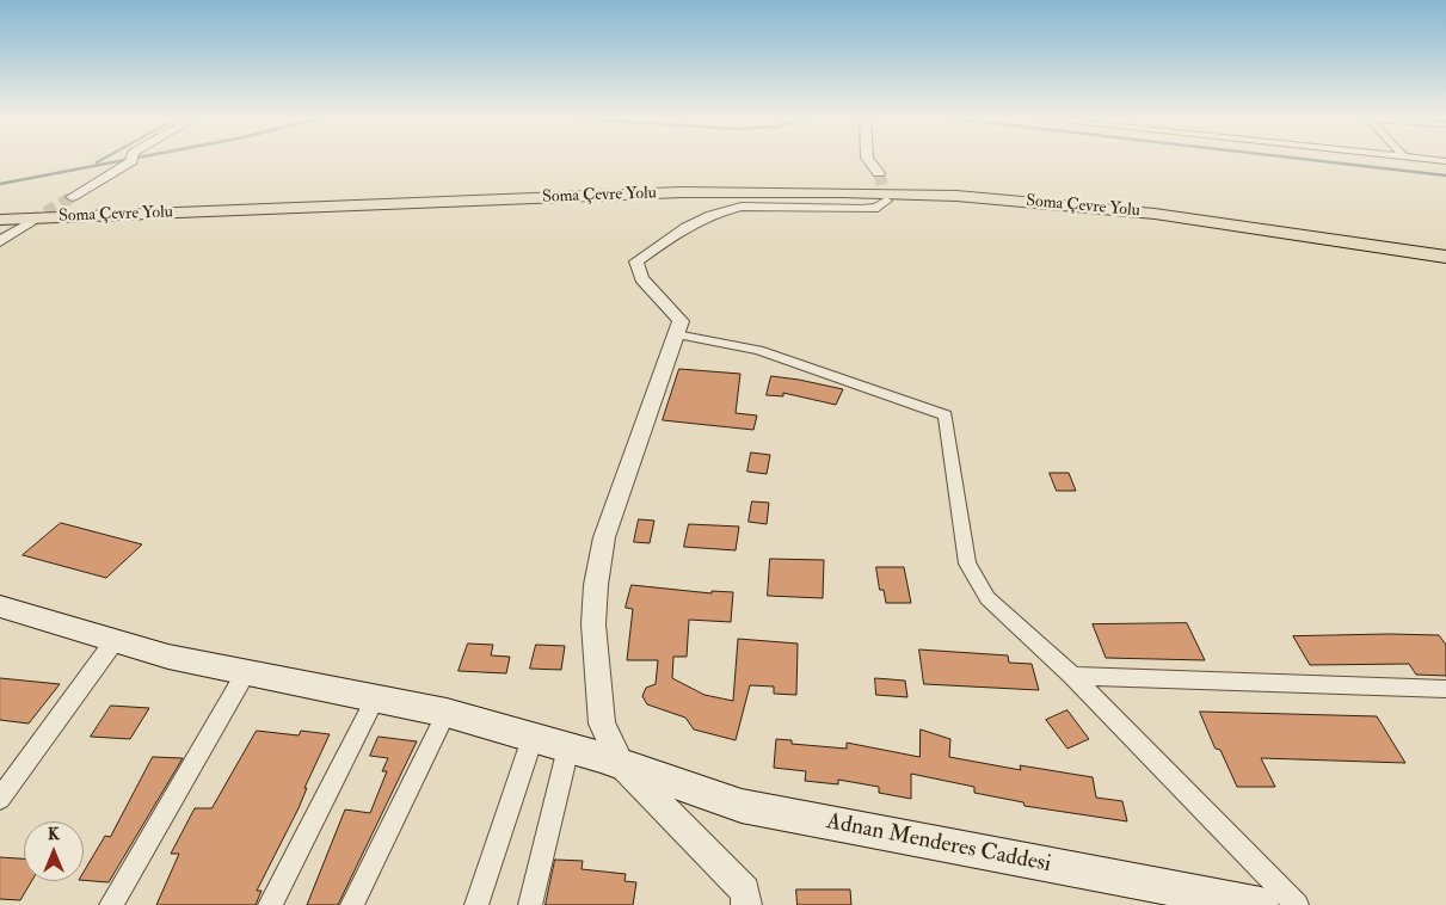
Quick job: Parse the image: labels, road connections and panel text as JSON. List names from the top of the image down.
{
  "streets": {
    "highway": ["Soma Çevre Yolu"],
    "main road": ["Adnan Menderes Caddesi"]
  },
  "north": "top"
}
